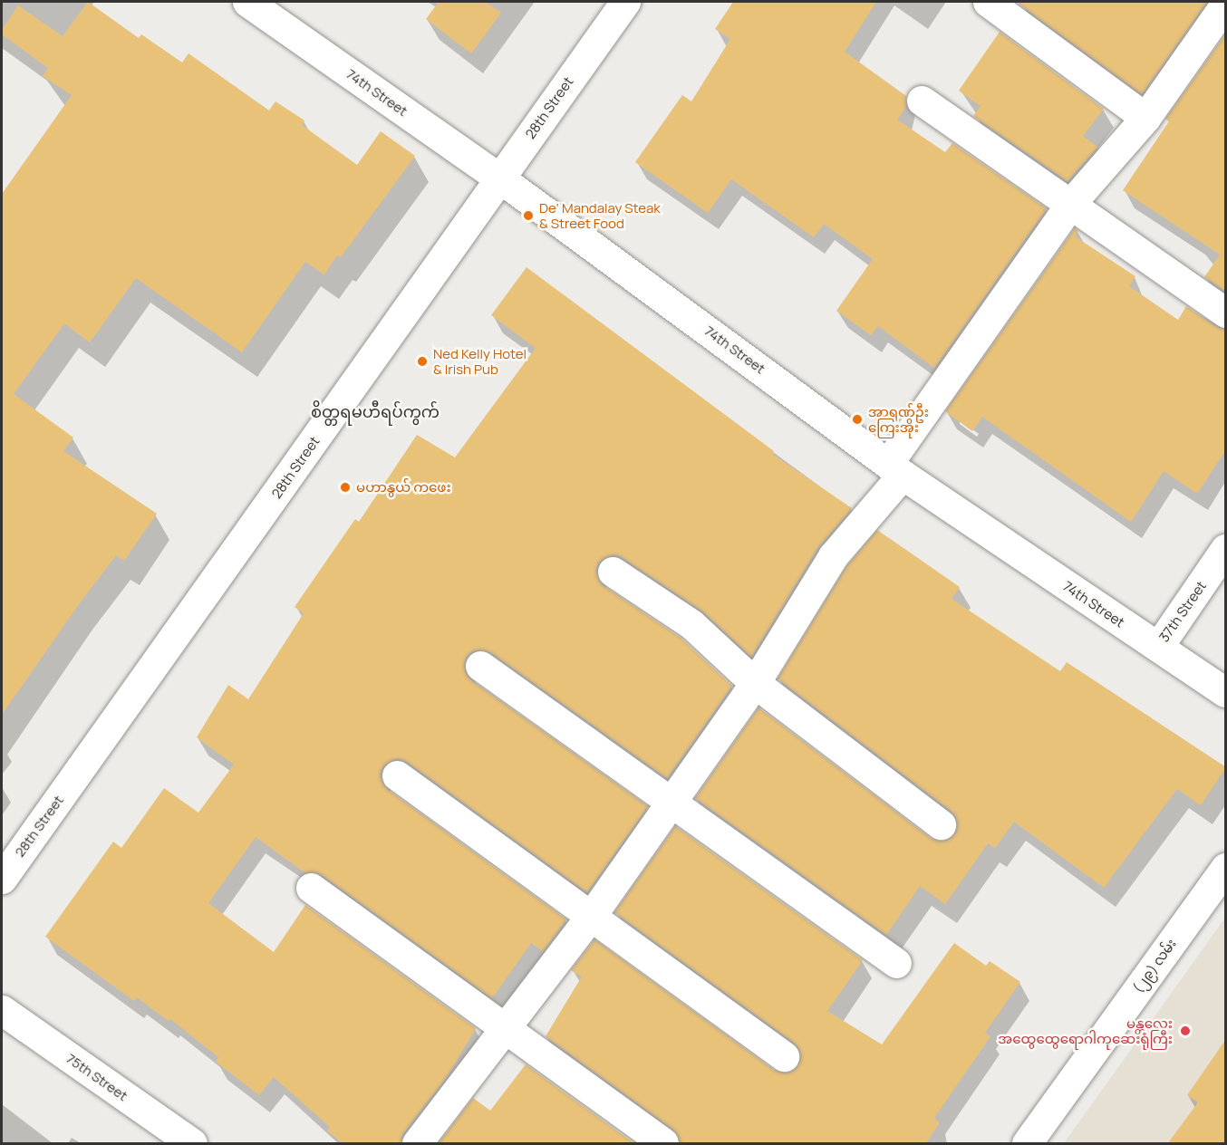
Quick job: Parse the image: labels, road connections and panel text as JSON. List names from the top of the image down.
{
  "streets": {
    "street": [
      "74th Street",
      "28th Street",
      "37th Street",
      "(၂၉) လမ်း",
      "75th Street"
    ]
  },
  "crossings": [
    ["74th Street", "28th Street"],
    ["74th Street", "37th Street"]
  ],
  "districts": ["စိတ္တရမဟီရပ်ကွက်"],
  "places": [
    "De' Mandalay Steak & Street Food",
    "Ned Kelly Hotel & Irish Pub",
    "အာရုဏ်ဦး ကြေးအိုး",
    "မဟာနွယ် ကဖေး",
    "မန္တလေး အထွေထွေရောဂါကုဆေးရုံကြီး"
  ]
}
